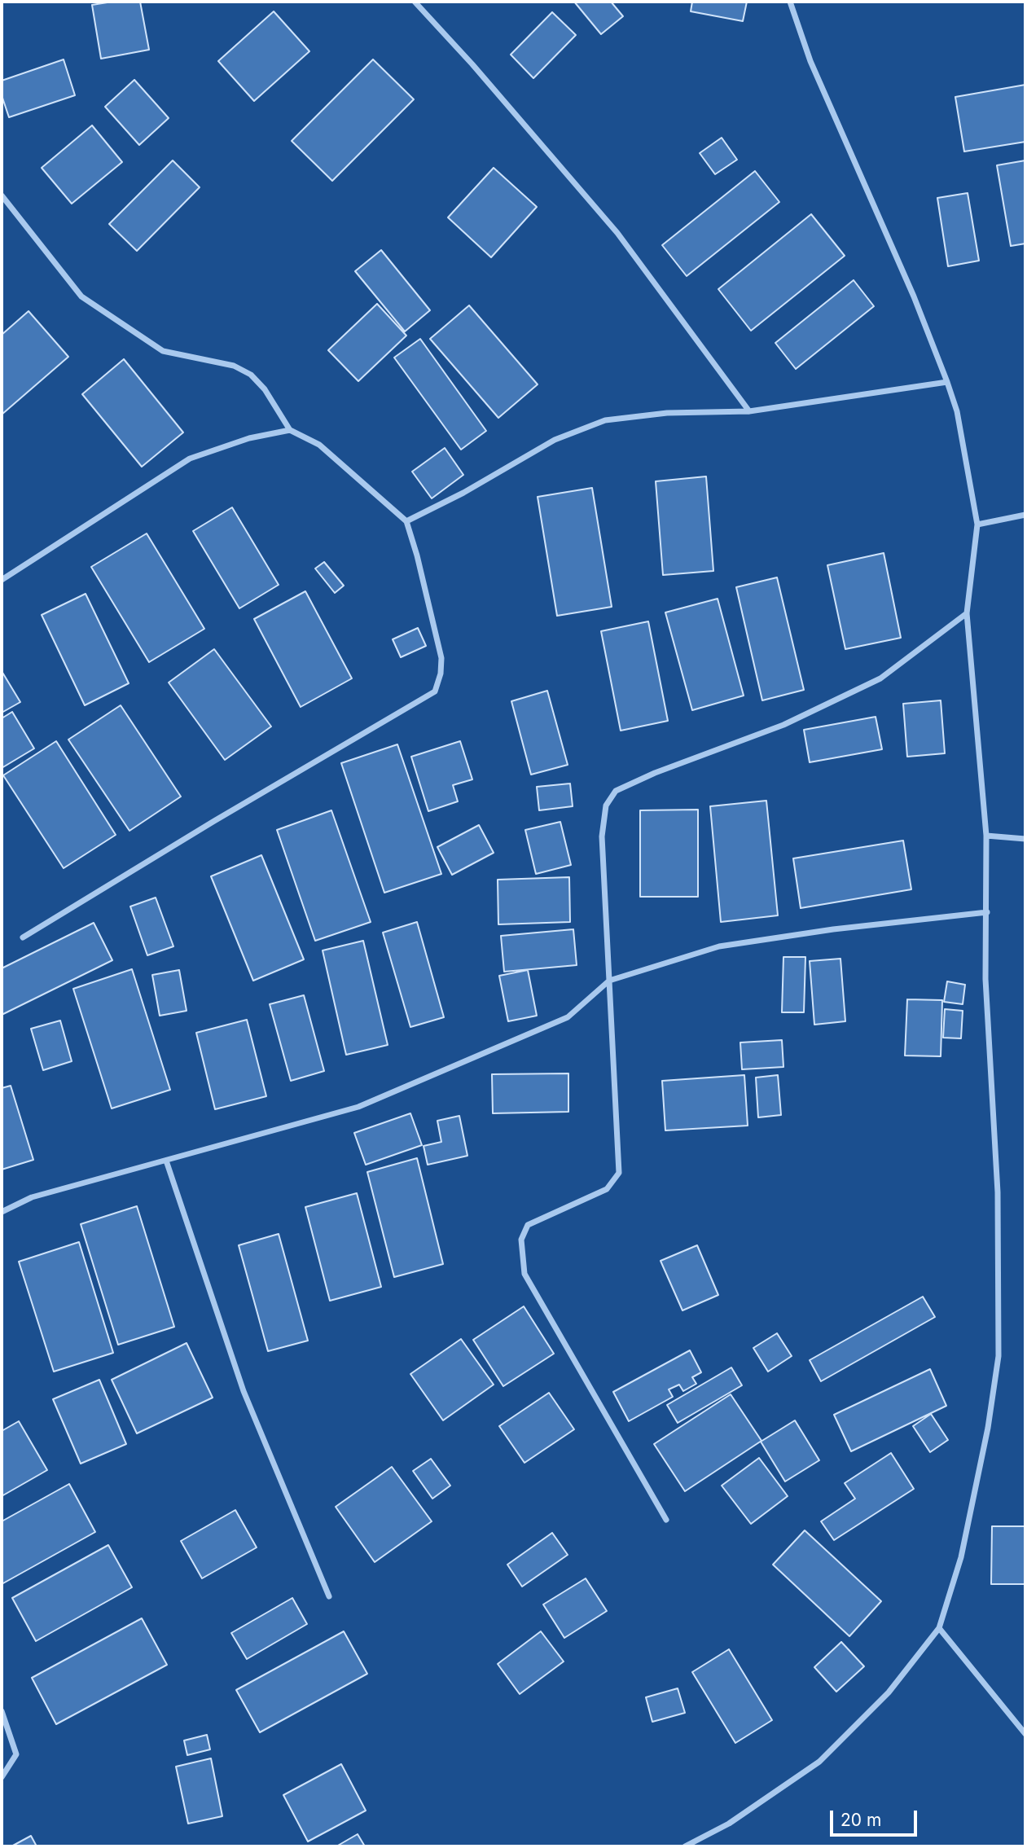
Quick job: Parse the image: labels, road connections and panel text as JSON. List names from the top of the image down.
{
  "scale_bar": "20 m"
}
